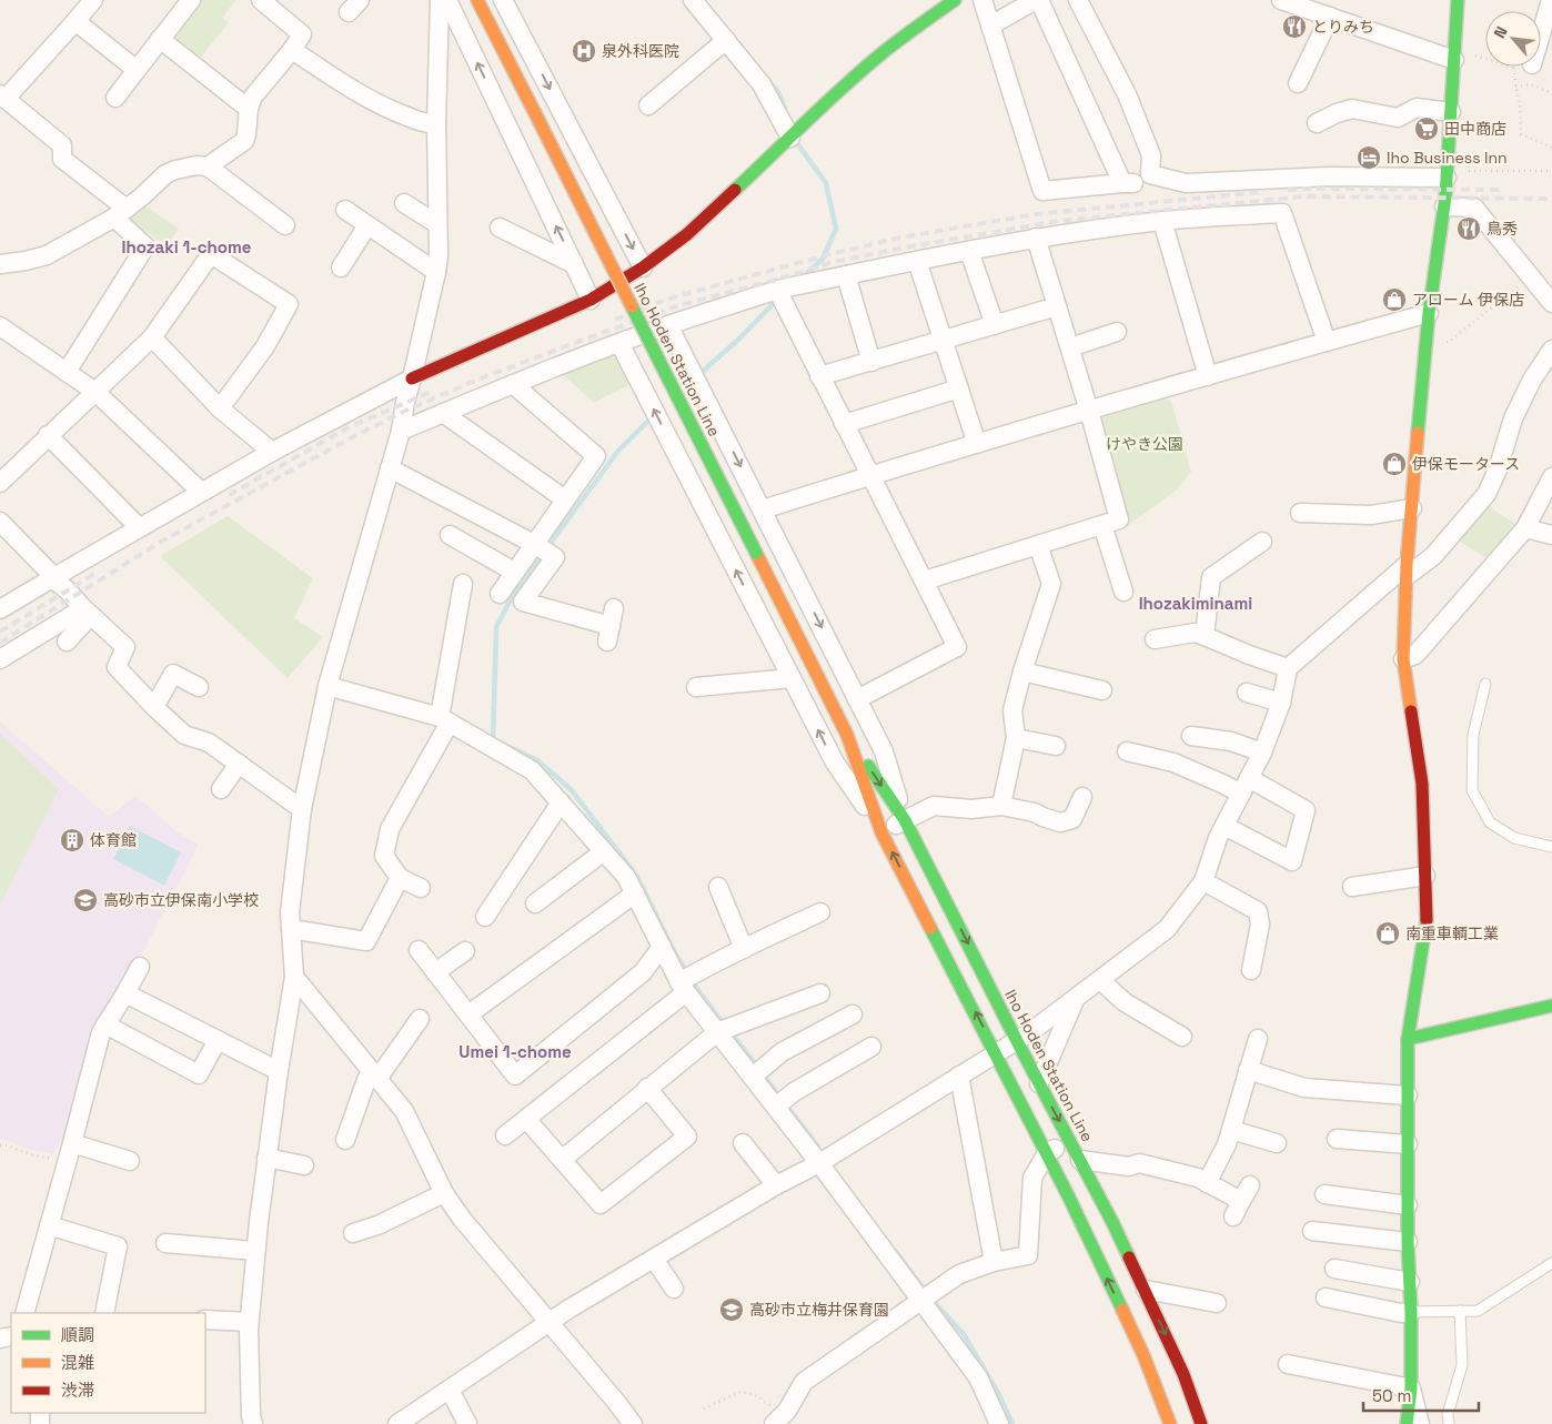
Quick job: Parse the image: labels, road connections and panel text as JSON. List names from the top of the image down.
{
  "streets": {
    "main road": ["Iho Hoden Station Line"]
  },
  "districts": ["Ihozaki 1-chome", "Ihozakiminami", "Umei 1-chome"],
  "parks": ["けやき公園"],
  "places": {
    "restaurant": ["とりみち", "鳥秀"],
    "hospital": ["泉外科医院"],
    "supermarket": ["田中商店"],
    "hotel": ["Iho Business Inn"],
    "shop": ["アローム 伊保店", "伊保モータース", "南重車輌工業"],
    "building": ["体育館"],
    "school or university": ["高砂市立伊保南小学校", "高砂市立梅井保育園"]
  },
  "legend": ["順調", "混雑", "渋滞"],
  "scale_bar": "50 m",
  "north": "top left"
}
